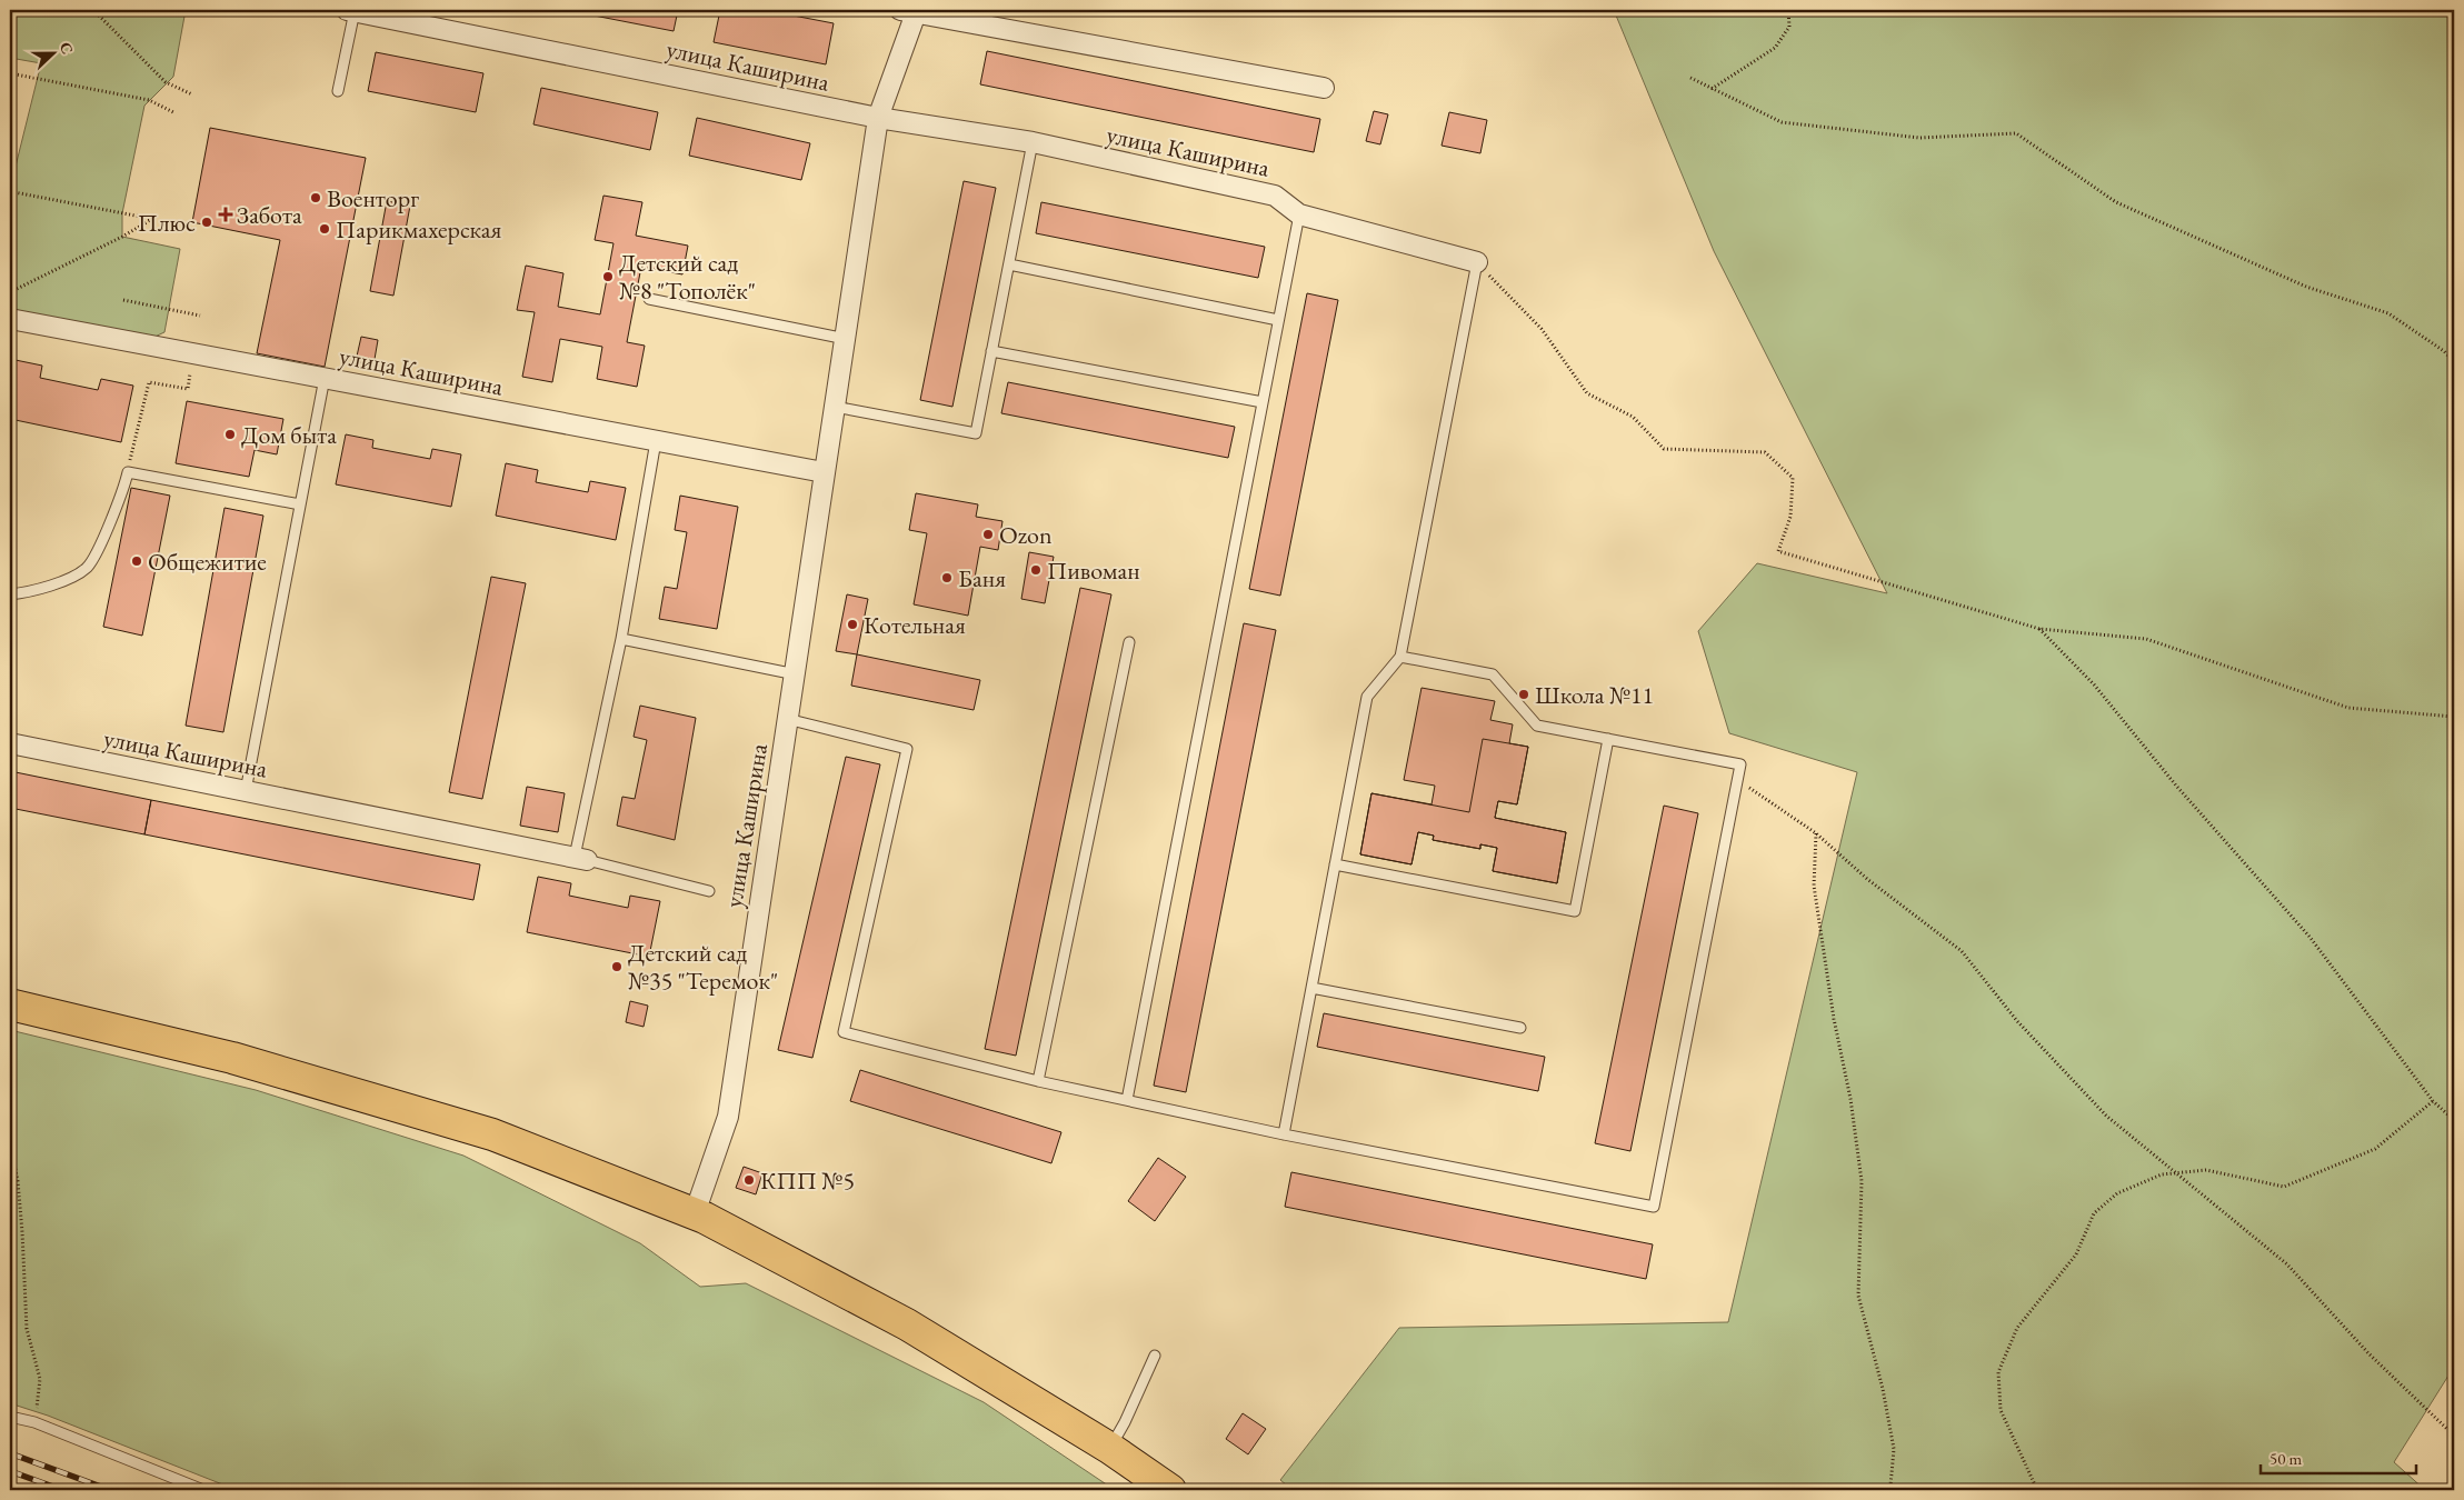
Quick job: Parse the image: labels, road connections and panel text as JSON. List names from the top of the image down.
{
  "streets": {
    "street": ["улица Каширина"]
  },
  "places": {
    "other": [
      "Военторг",
      "Плюс",
      "Парикмахерская",
      "Детский сад №8 \"Тополёк\"",
      "Дом быта",
      "Ozon",
      "Общежитие",
      "Пивоман",
      "Баня",
      "Котельная",
      "Школа №11",
      "Детский сад №35 \"Теремок\"",
      "КПП №5"
    ],
    "health": ["Забота"]
  },
  "scale_bar": "50 m",
  "north": "right"
}
